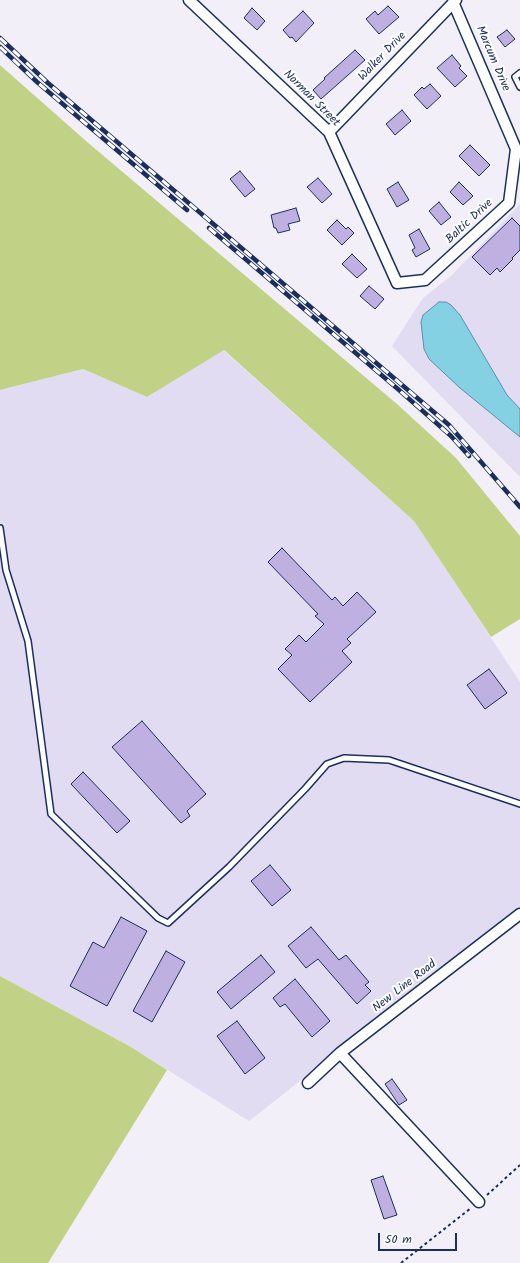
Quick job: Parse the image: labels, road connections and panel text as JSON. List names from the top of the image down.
{
  "streets": {
    "street": [
      "Walker Drive",
      "Marcum Drive",
      "Norman Street",
      "Baltic Drive",
      "New Line Road"
    ]
  },
  "crossings": [
    ["Walker Drive", "Marcum Drive"],
    ["Walker Drive", "Norman Street"],
    ["Marcum Drive", "Baltic Drive"],
    ["Norman Street", "Baltic Drive"]
  ],
  "scale_bar": "50 m"
}
